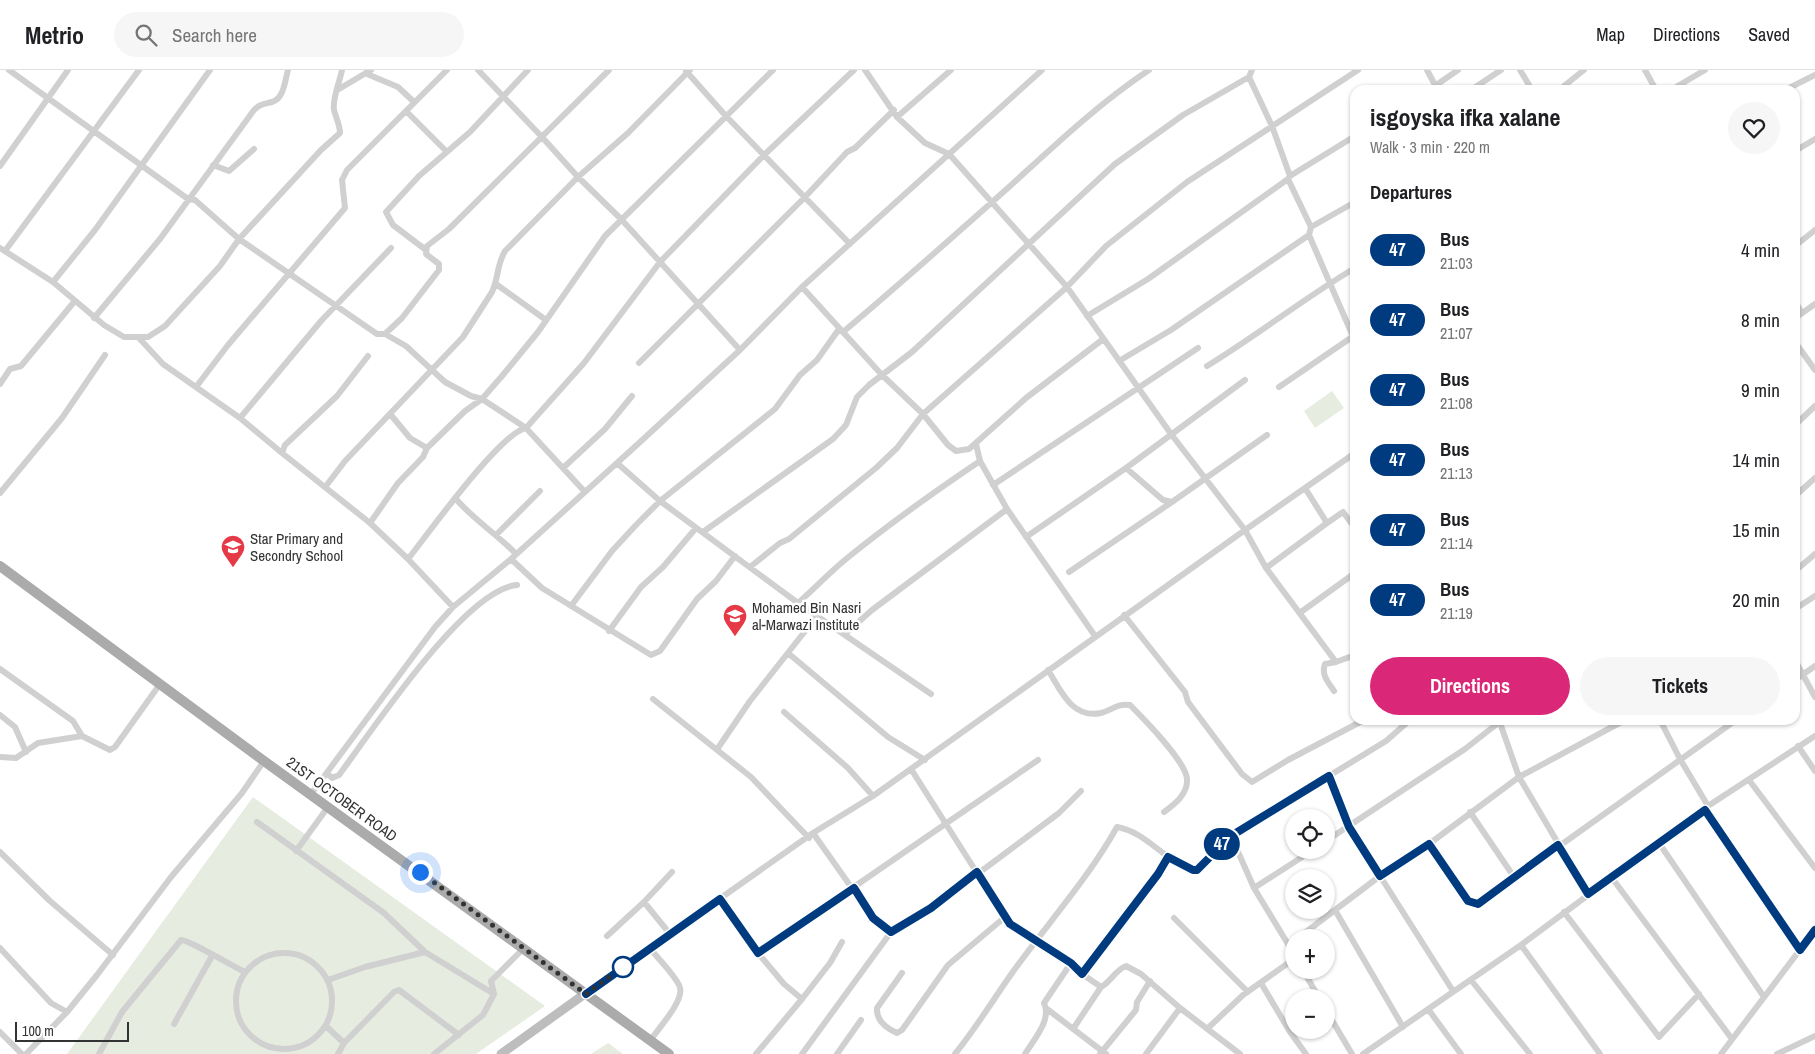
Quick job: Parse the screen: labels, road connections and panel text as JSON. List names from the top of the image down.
{
  "streets": {
    "main road": ["21ST OCTOBER ROAD"]
  },
  "places": {
    "school or university": ["Star Primary and Secondry School", "Mohamed Bin Nasri al-Marwazi Institute"]
  },
  "lines": ["bus line 47"],
  "scale_bar": "100 m",
  "page": {
    "header": "Metrio",
    "search": "Search here",
    "nav": ["Map", "Directions", "Saved"],
    "on_map": "47",
    "heading": [
      ["isgoyska ifka xalane", "Walk · 3 min · 220 m"],
      "Departures"
    ],
    "list": [
      {
        "mark": "47",
        "name": "Bus",
        "note": "21:03",
        "value": "4 min"
      },
      {
        "mark": "47",
        "name": "Bus",
        "note": "21:07",
        "value": "8 min"
      },
      {
        "mark": "47",
        "name": "Bus",
        "note": "21:08",
        "value": "9 min"
      },
      {
        "mark": "47",
        "name": "Bus",
        "note": "21:13",
        "value": "14 min"
      },
      {
        "mark": "47",
        "name": "Bus",
        "note": "21:14",
        "value": "15 min"
      },
      {
        "mark": "47",
        "name": "Bus",
        "note": "21:19",
        "value": "20 min"
      }
    ],
    "buttons": ["Directions", "Tickets"],
    "map_buttons": ["+", "−"],
    "scale": "100 m"
  }
}
